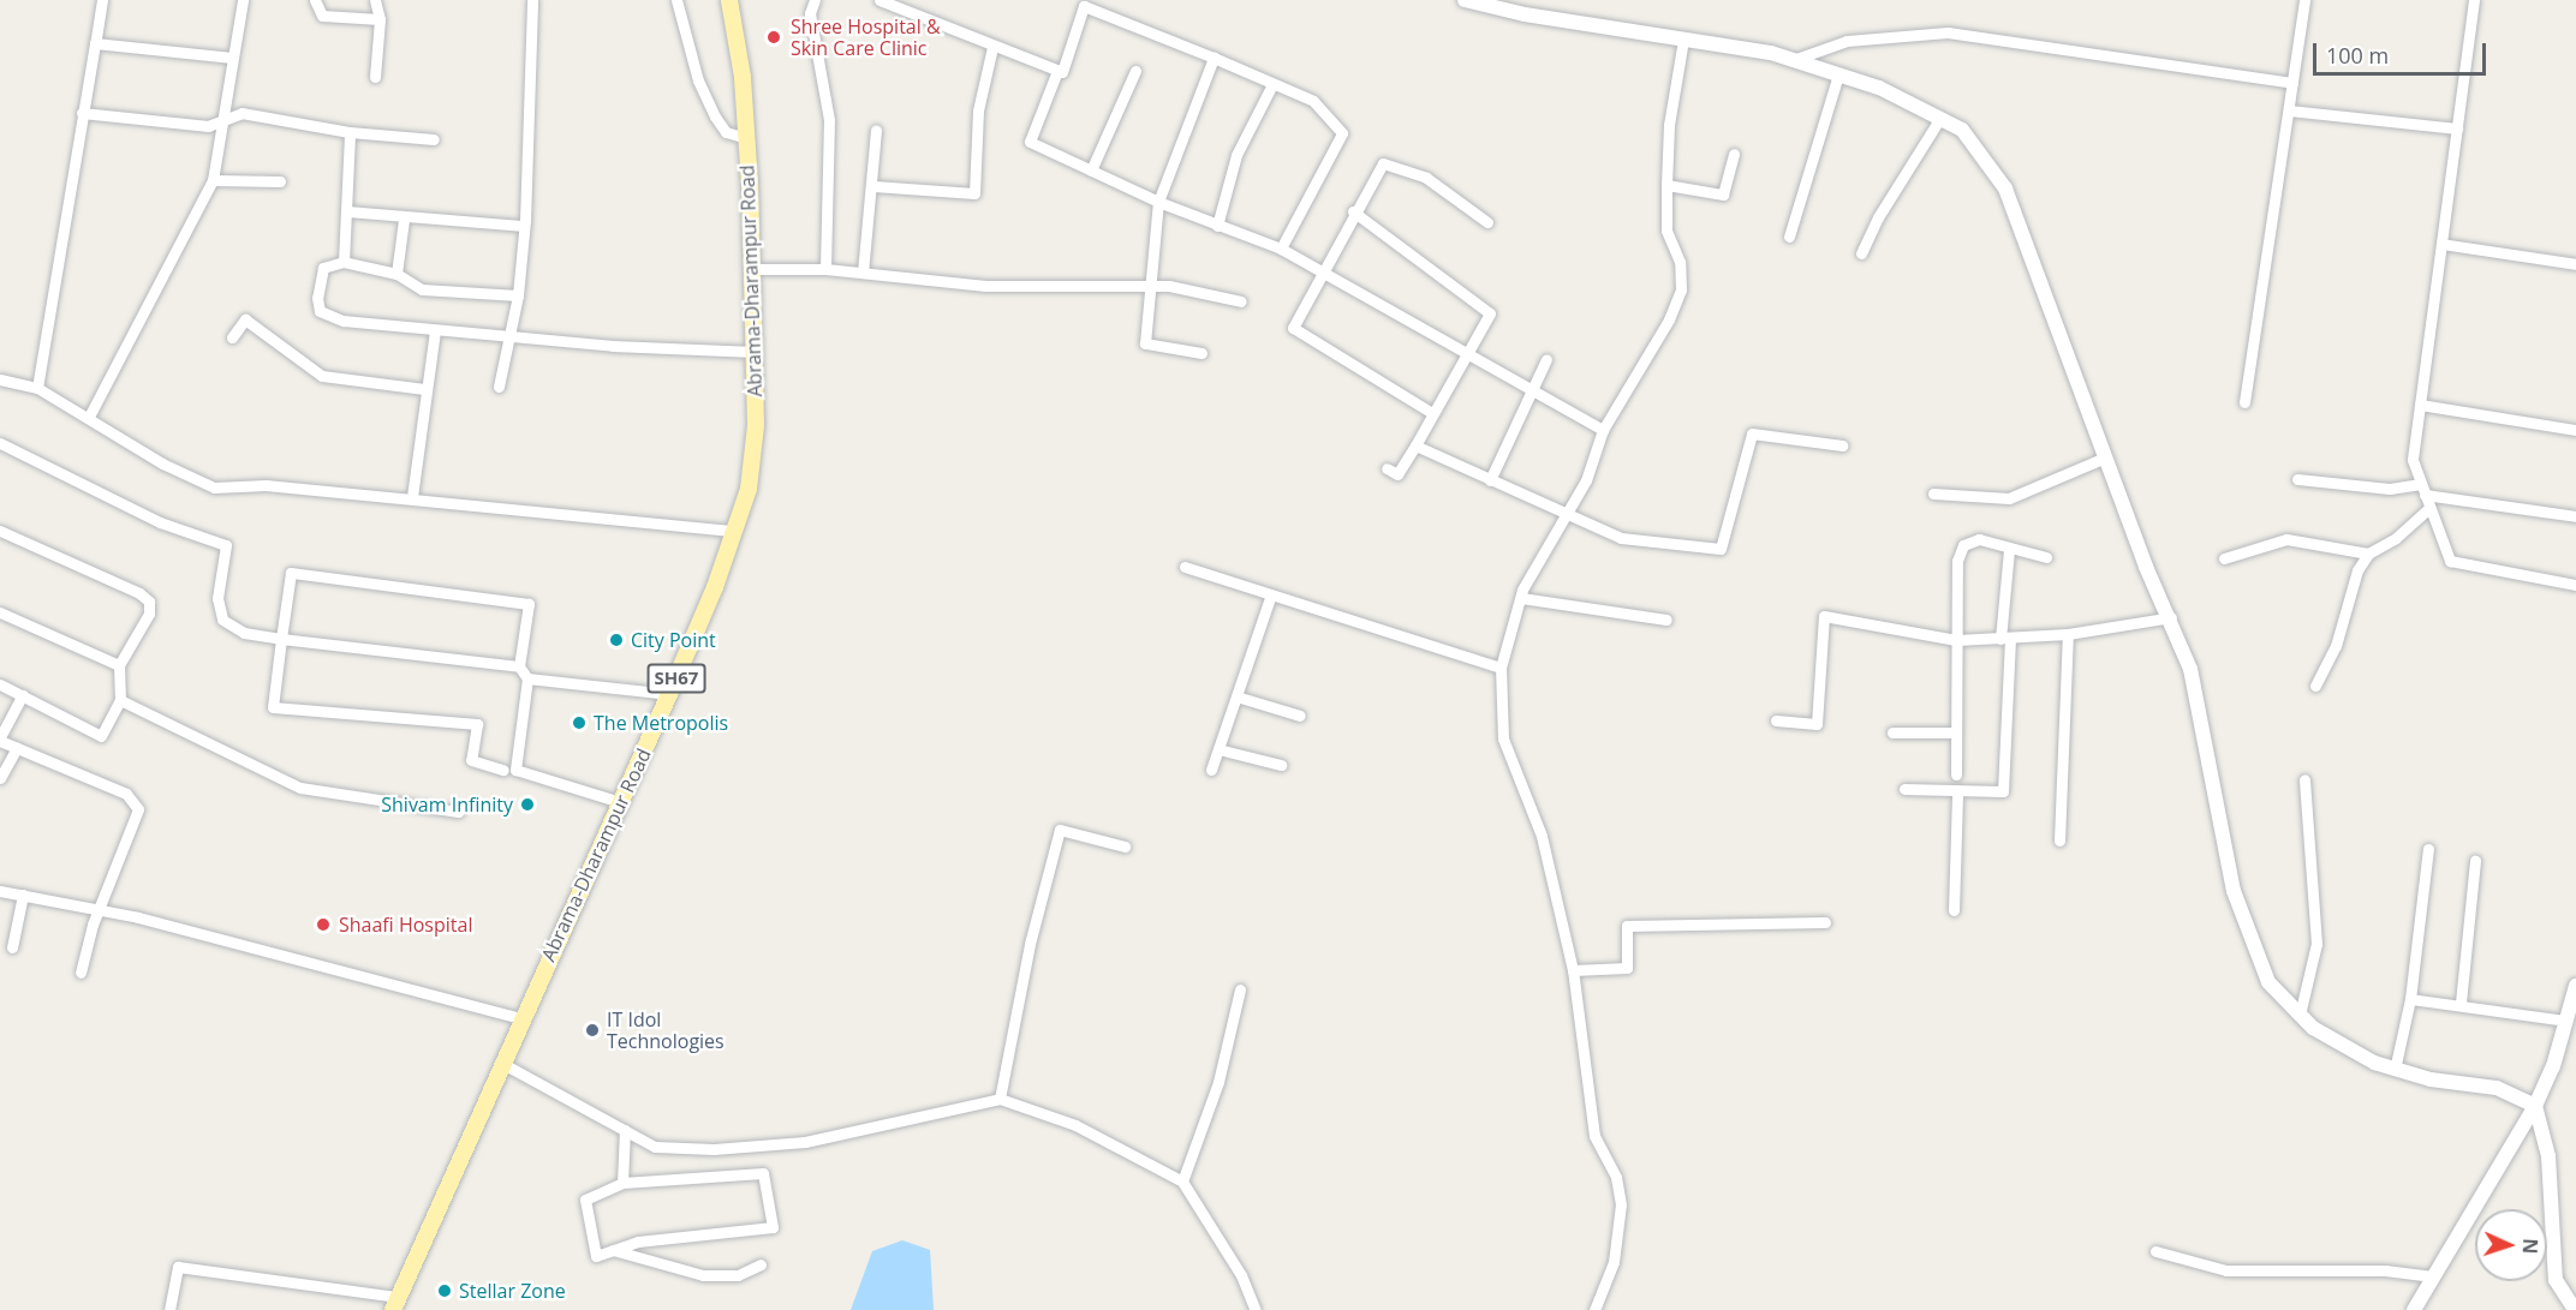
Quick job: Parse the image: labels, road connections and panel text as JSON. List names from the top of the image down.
{
  "streets": {
    "main road": ["Abrama-Dharampur Road", "SH67"]
  },
  "places": [
    "Shree Hospital & Skin Care Clinic",
    "City Point",
    "The Metropolis",
    "Shivam Infinity",
    "Shaafi Hospital",
    "IT Idol Technologies",
    "Stellar Zone"
  ],
  "scale_bar": "100 m",
  "north": "right"
}
